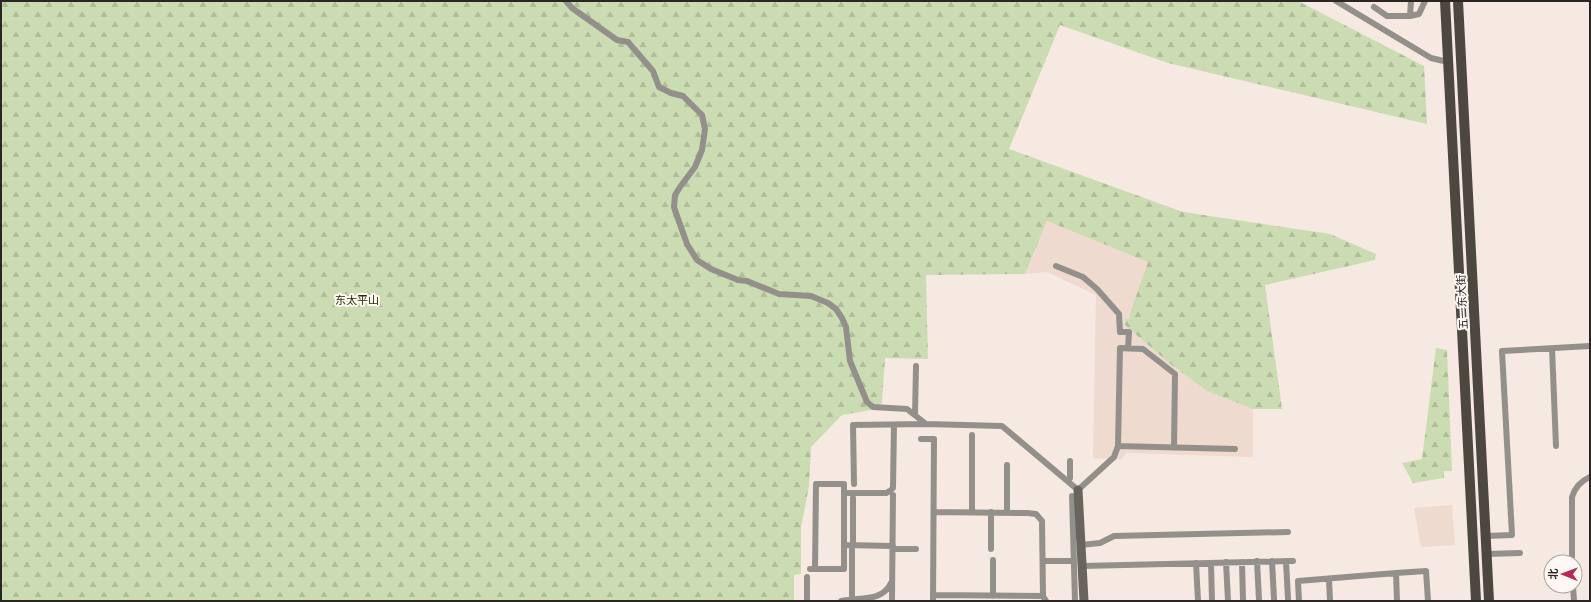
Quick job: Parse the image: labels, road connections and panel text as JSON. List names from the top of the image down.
{
  "streets": {
    "main road": ["五一东大街"]
  },
  "parks": ["东太平山"],
  "north": "left"
}
